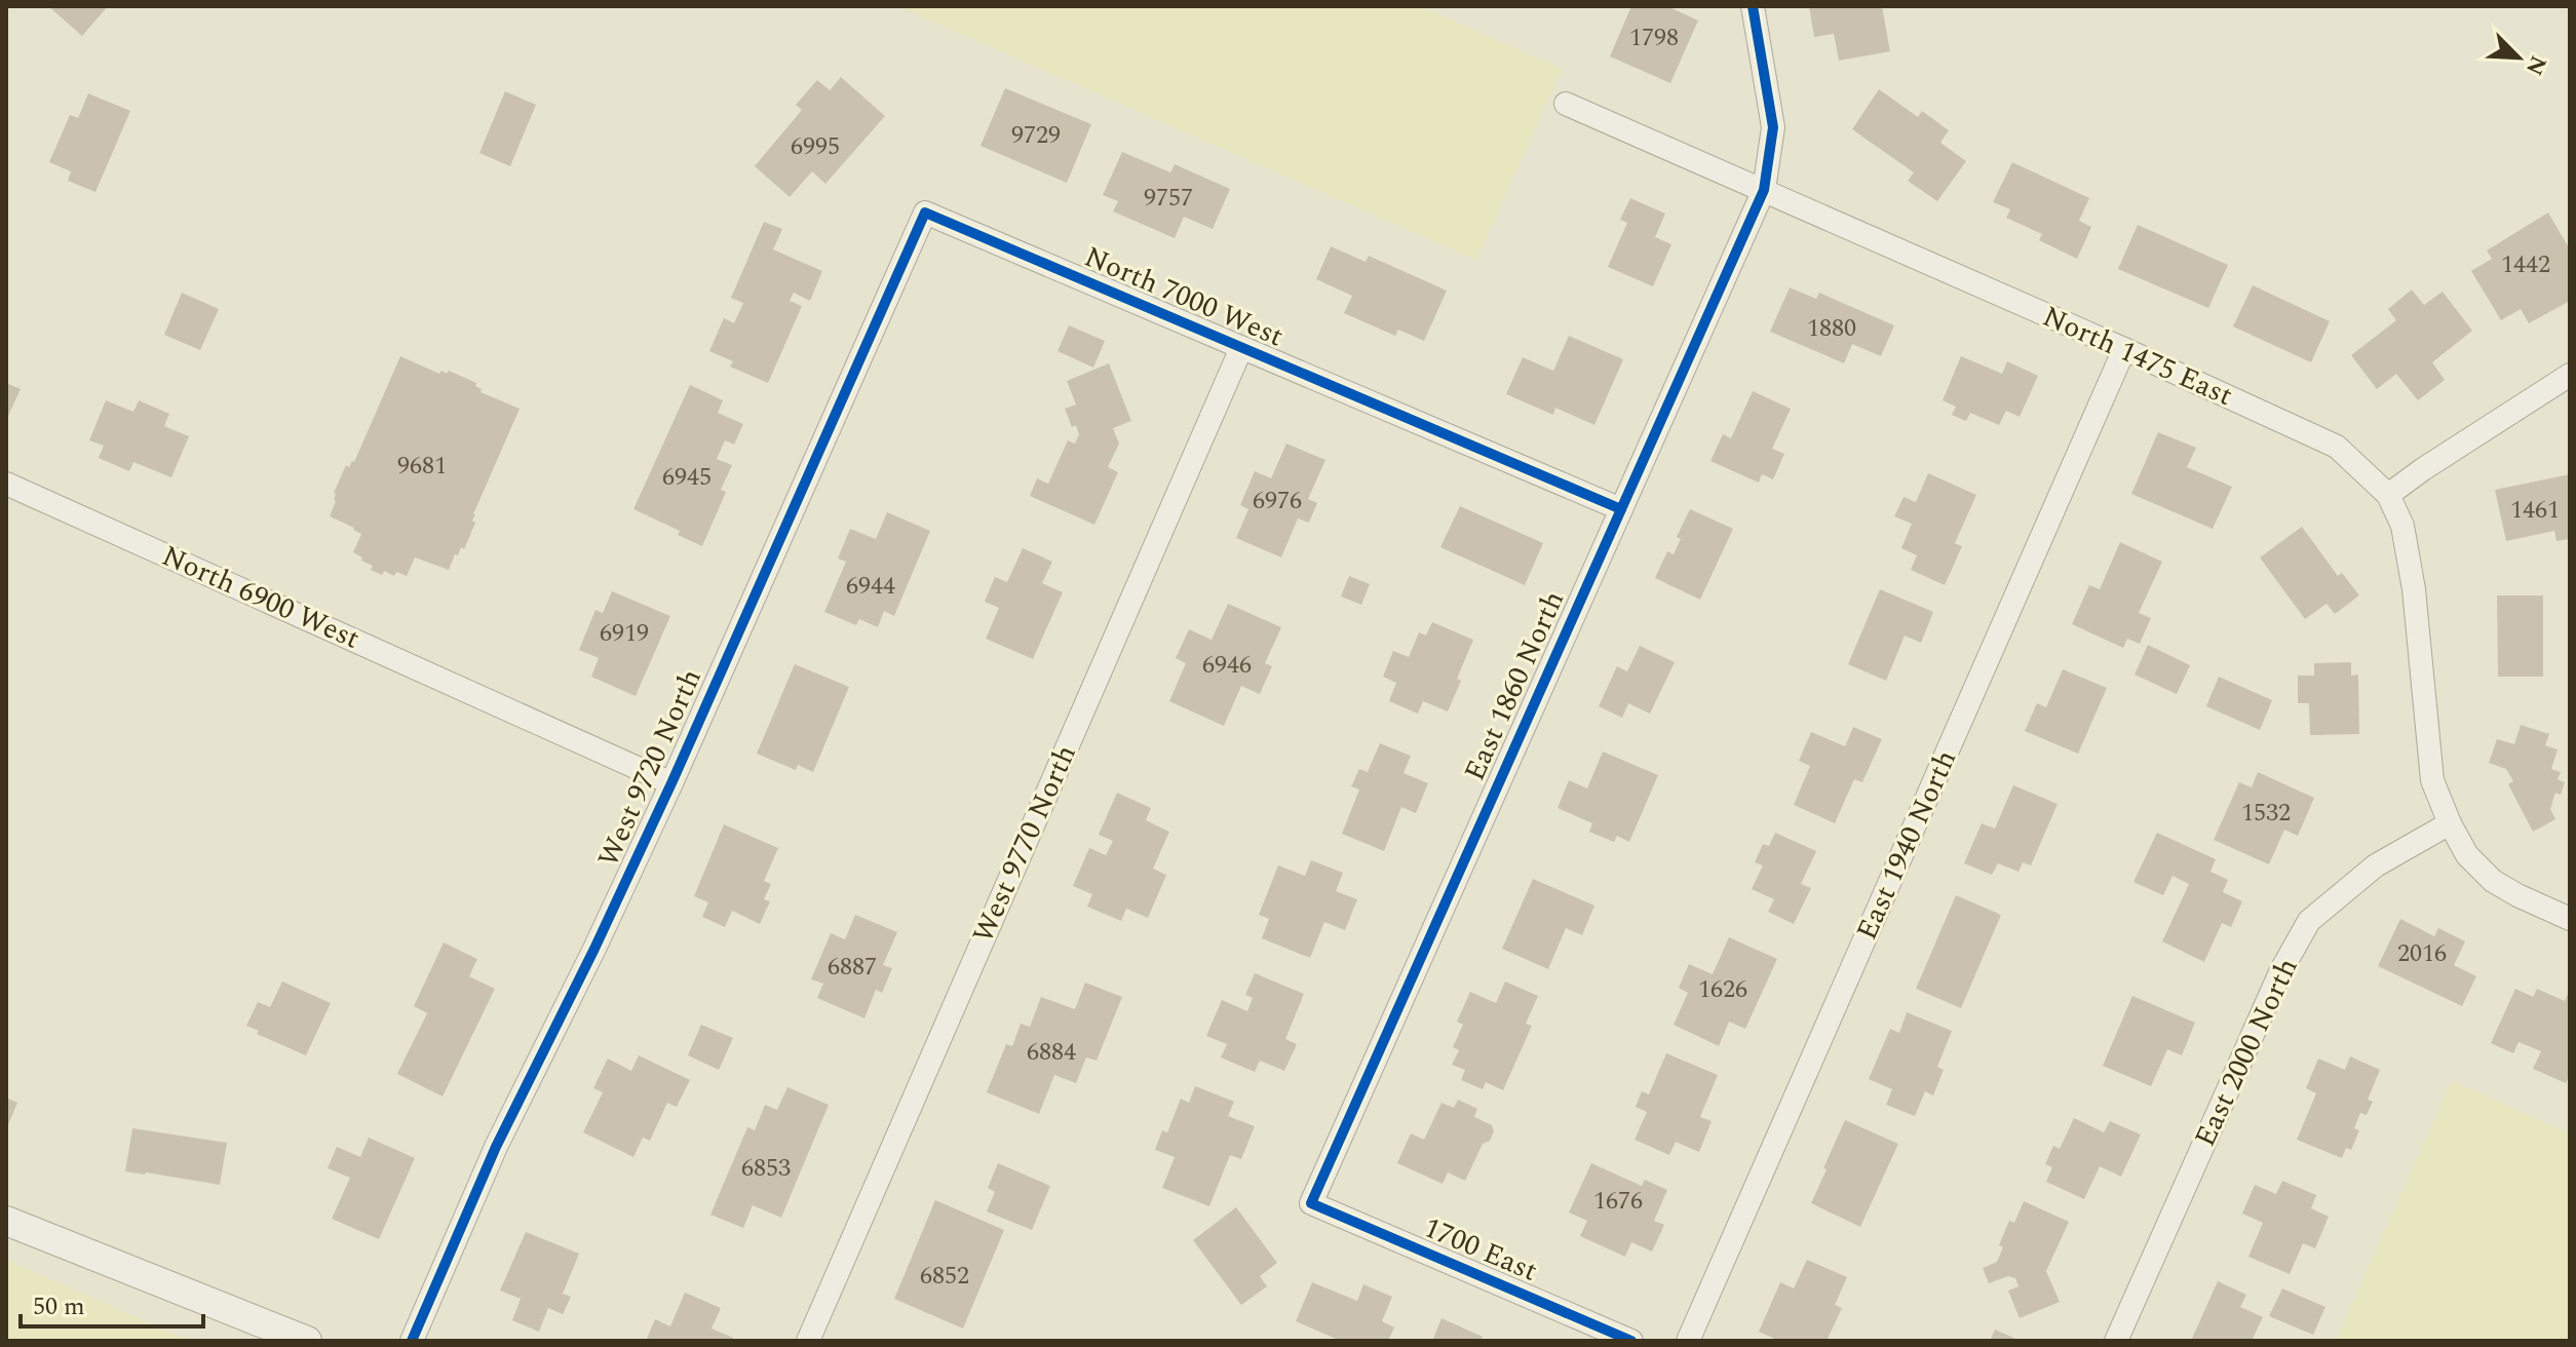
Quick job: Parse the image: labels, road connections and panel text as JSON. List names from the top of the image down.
{
  "streets": {
    "street": [
      "North 7000 West",
      "North 1475 East",
      "North 6900 West",
      "East 1860 North",
      "West 9720 North",
      "West 9770 North",
      "East 1940 North",
      "East 2000 North",
      "1700 East"
    ]
  },
  "crossings": [
    ["North 7000 West", "East 1860 North"],
    ["North 7000 West", "West 9720 North"],
    ["North 7000 West", "West 9770 North"],
    ["North 1475 East", "East 1860 North"],
    ["North 1475 East", "East 1940 North"],
    ["North 1475 East", "East 2000 North"],
    ["North 6900 West", "West 9720 North"],
    ["East 1860 North", "1700 East"]
  ],
  "house_numbers": [
    "1798",
    "9729",
    "6995",
    "9757",
    "1442",
    "1880",
    "9681",
    "6945",
    "6976",
    "1461",
    "6944",
    "6919",
    "6946",
    "1532",
    "2016",
    "6887",
    "1626",
    "6884",
    "6853",
    "1676",
    "6852"
  ],
  "scale_bar": "50 m",
  "north": "bottom right"
}
